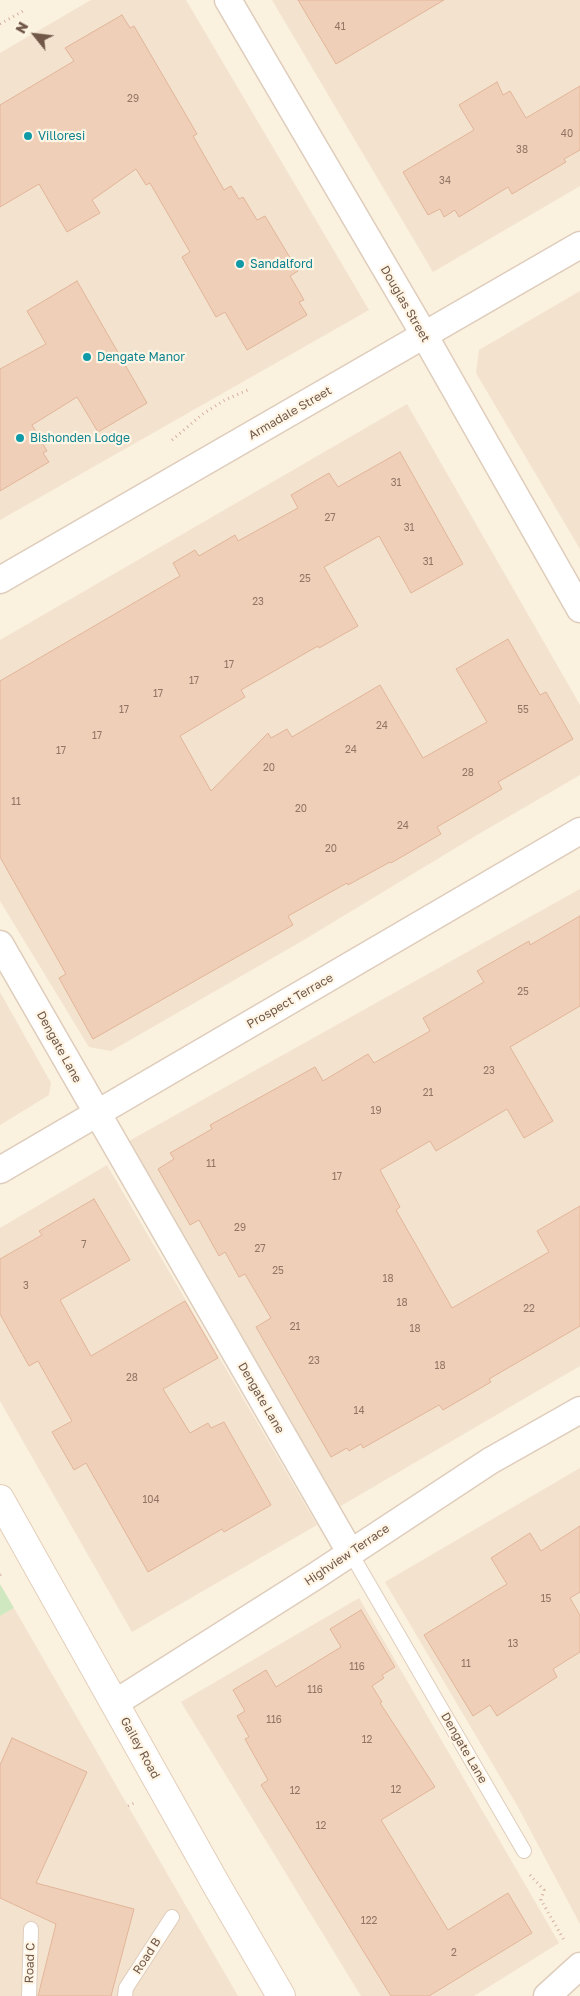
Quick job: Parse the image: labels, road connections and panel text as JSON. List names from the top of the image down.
{
  "streets": {
    "main road": ["Gailey Road"],
    "street": [
      "Douglas Street",
      "Armadale Street",
      "Prospect Terrace",
      "Dengate Lane",
      "Highview Terrace"
    ],
    "lane": ["Road B", "Road C"]
  },
  "crossings": [
    ["Douglas Street", "Armadale Street"],
    ["Prospect Terrace", "Dengate Lane"],
    ["Dengate Lane", "Highview Terrace"],
    ["Highview Terrace", "Gailey Road"]
  ],
  "places": [
    "Villoresi",
    "Sandalford",
    "Dengate Manor",
    "Bishonden Lodge"
  ],
  "house_numbers": [
    "41",
    "29",
    "40",
    "38",
    "34",
    "31",
    "27",
    "31",
    "31",
    "25",
    "23",
    "17",
    "17",
    "17",
    "17",
    "55",
    "24",
    "17",
    "24",
    "17",
    "20",
    "28",
    "11",
    "20",
    "24",
    "20",
    "25",
    "23",
    "21",
    "19",
    "11",
    "17",
    "29",
    "7",
    "27",
    "25",
    "18",
    "3",
    "18",
    "22",
    "21",
    "18",
    "23",
    "18",
    "28",
    "14",
    "104",
    "15",
    "13",
    "11",
    "116",
    "116",
    "116",
    "12",
    "12",
    "12",
    "12",
    "122",
    "2"
  ],
  "north": "top left"
}
